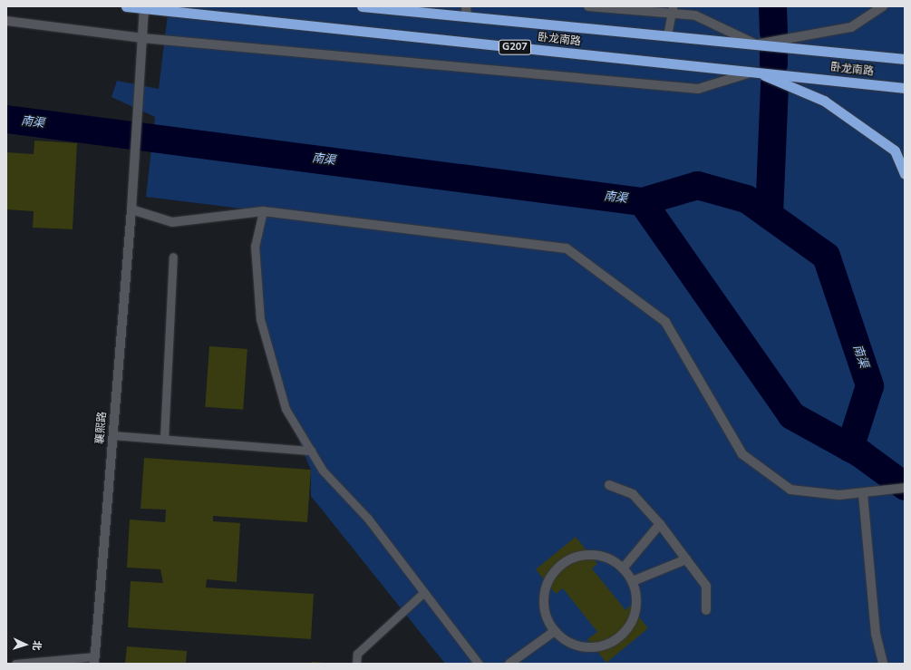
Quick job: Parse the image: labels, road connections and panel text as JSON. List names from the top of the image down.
{
  "streets": {
    "highway": ["卧龙南路", "G207"],
    "street": ["襄熙路"]
  },
  "crossings": [
    ["卧龙南路", "襄熙路"]
  ],
  "water": ["南渠"],
  "north": "right"
}
